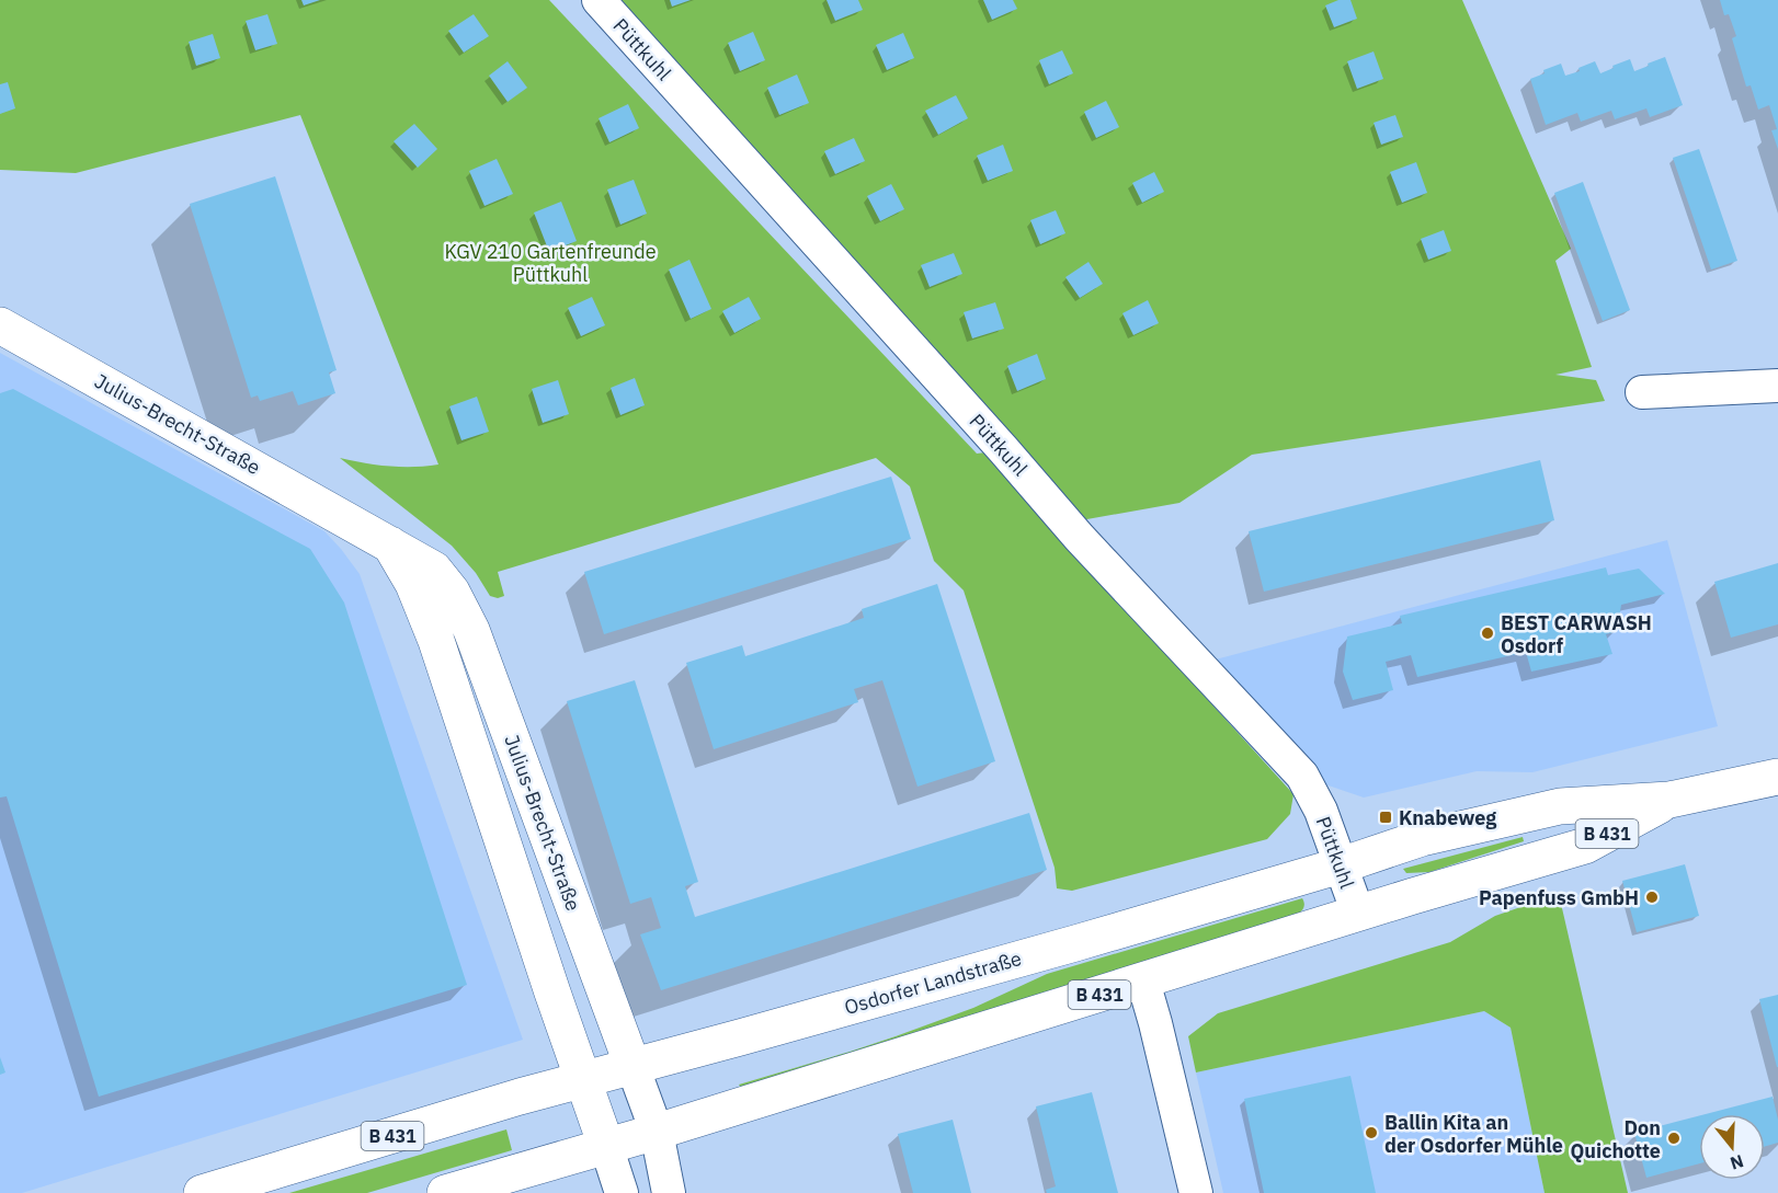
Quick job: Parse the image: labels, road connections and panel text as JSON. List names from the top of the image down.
{
  "streets": {
    "main road": ["Julius-Brecht-Straße", "B 431", "Osdorfer Landstraße"],
    "street": ["Püttkuhl"]
  },
  "crossings": [
    ["Püttkuhl", "Osdorfer Landstraße"],
    ["Julius-Brecht-Straße", "Osdorfer Landstraße"]
  ],
  "parks": ["KGV 210 Gartenfreunde Püttkuhl"],
  "places": {
    "other": [
      "BEST CARWASH Osdorf",
      "Papenfuss GmbH",
      "Ballin Kita an der Osdorfer Mühle",
      "Don Quichotte"
    ],
    "transit": ["Knabeweg"]
  },
  "north": "bottom"
}
